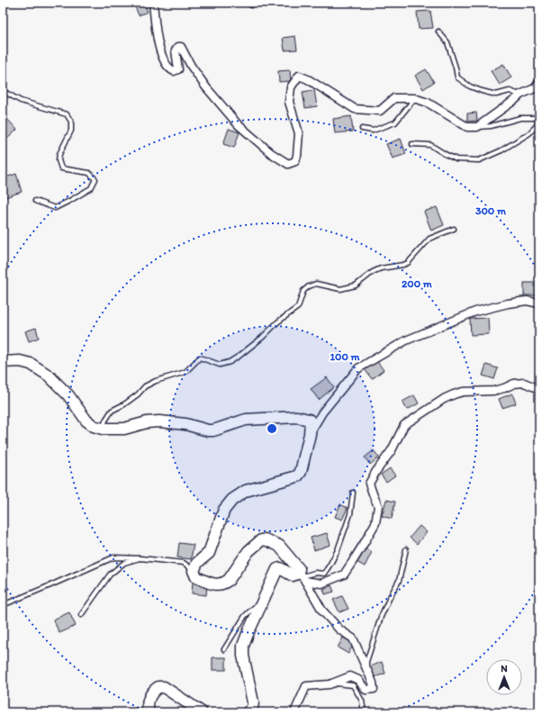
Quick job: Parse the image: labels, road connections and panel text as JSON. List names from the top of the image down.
{
  "north": "top",
  "rings": ["300 m", "200 m", "100 m"]
}
